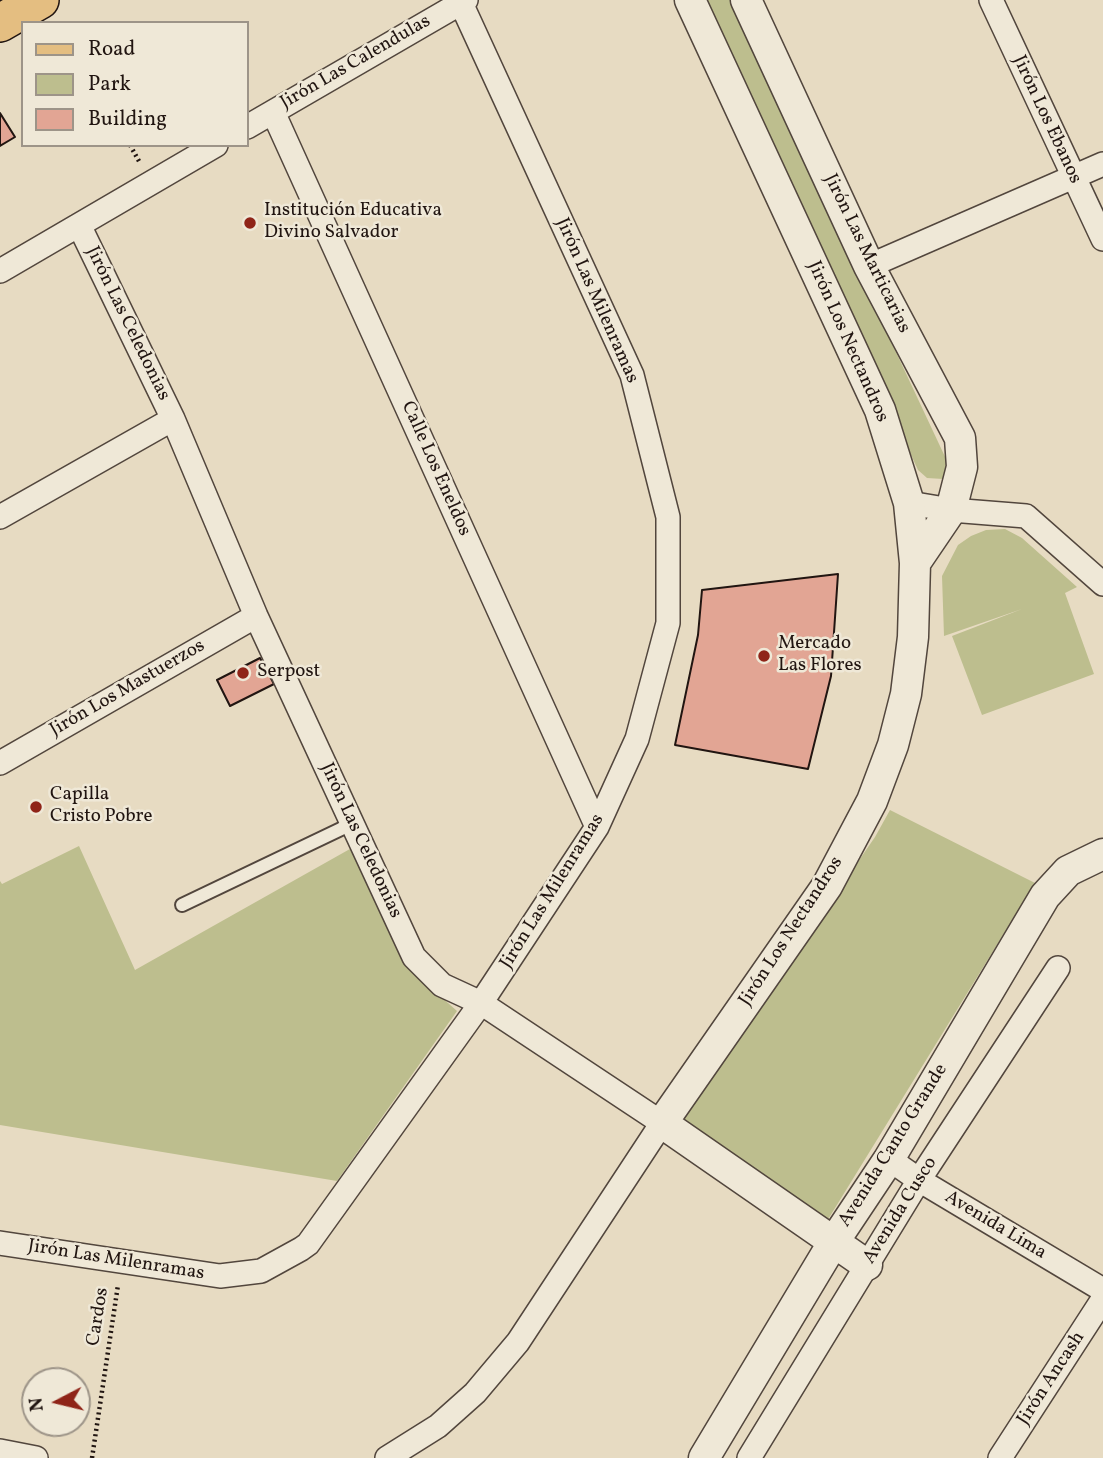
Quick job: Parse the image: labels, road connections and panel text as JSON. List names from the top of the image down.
{
  "streets": {
    "street": [
      "Jirón Las Calendulas",
      "Jirón Los Ebanos",
      "Jirón Las Marticarias",
      "Jirón Las Milenramas",
      "Jirón Las Celedonias",
      "Jirón Los Nectandros",
      "Calle Los Eneldos",
      "Jirón Los Mastuerzos",
      "Avenida Canto Grande",
      "Avenida Cusco",
      "Avenida Lima",
      "Jirón Ancash"
    ],
    "path": ["Cardos"]
  },
  "crossings": [
    ["Jirón Las Calendulas", "Jirón Las Milenramas"],
    ["Jirón Las Calendulas", "Calle Los Eneldos"],
    ["Jirón Las Marticarias", "Jirón Los Nectandros"],
    ["Jirón Las Milenramas", "Jirón Las Celedonias"],
    ["Jirón Las Milenramas", "Calle Los Eneldos"],
    ["Jirón Las Milenramas", "Cardos"],
    ["Jirón Las Celedonias", "Jirón Los Nectandros"],
    ["Jirón Las Celedonias", "Jirón Los Mastuerzos"],
    ["Jirón Las Celedonias", "Avenida Canto Grande"],
    ["Jirón Las Celedonias", "Avenida Cusco"],
    ["Avenida Canto Grande", "Avenida Lima"],
    ["Avenida Cusco", "Avenida Lima"]
  ],
  "places": [
    "Institución Educativa Divino Salvador",
    "Mercado Las Flores",
    "Serpost",
    "Capilla Cristo Pobre"
  ],
  "legend": ["Road", "Park", "Building"],
  "north": "left"
}
